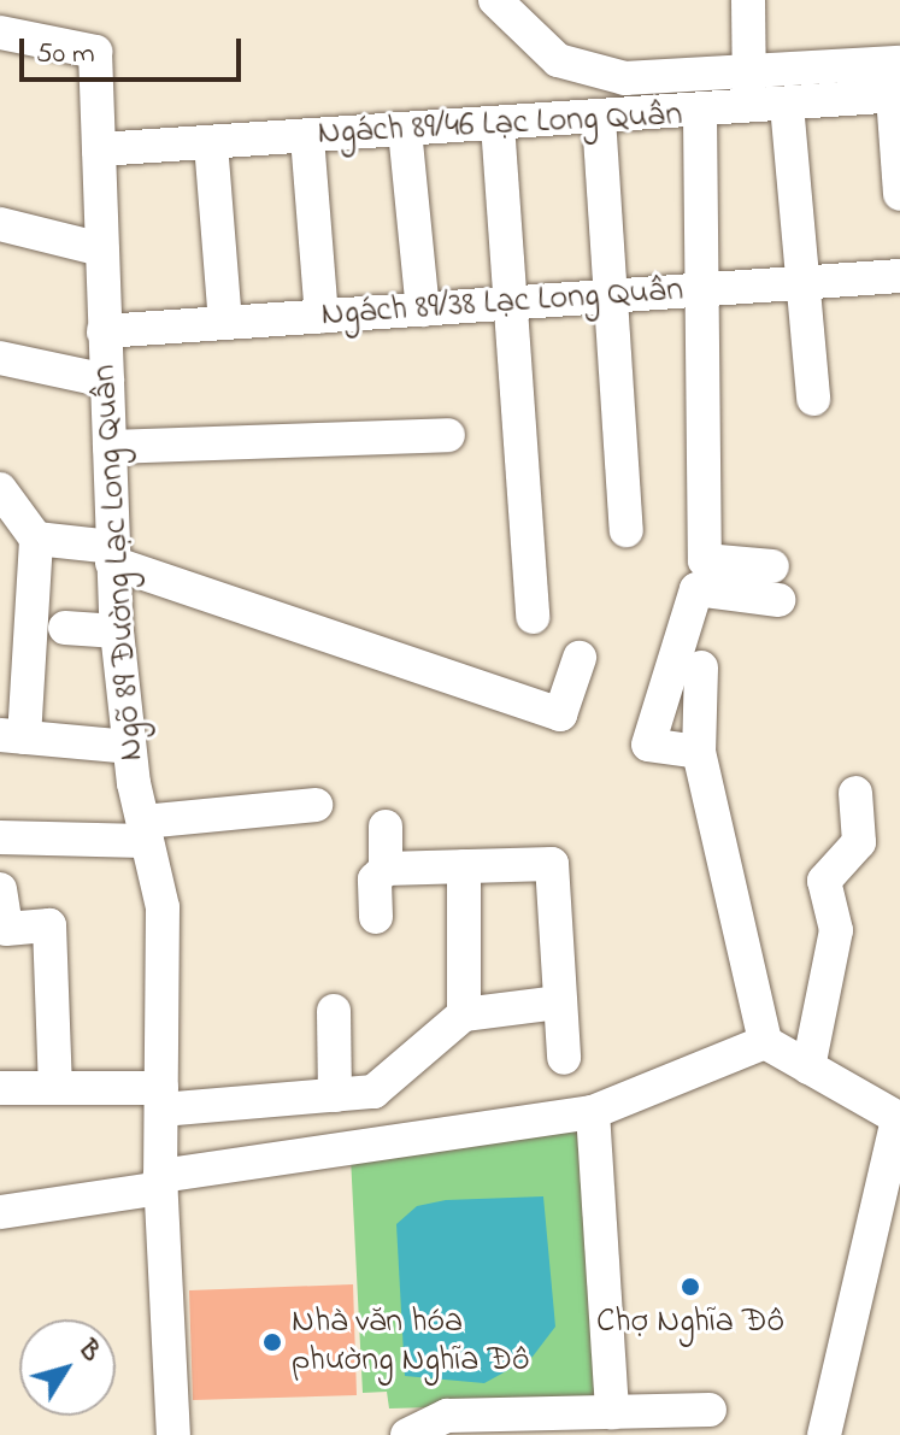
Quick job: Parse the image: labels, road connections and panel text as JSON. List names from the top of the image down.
{
  "streets": {
    "street": ["Ngách 89/46 Lạc Long Quân", "Ngách 89/38 Lạc Long Quân", "Ngõ 89 Đường Lạc Long Quân"]
  },
  "crossings": [
    ["Ngách 89/46 Lạc Long Quân", "Ngõ 89 Đường Lạc Long Quân"],
    ["Ngách 89/38 Lạc Long Quân", "Ngõ 89 Đường Lạc Long Quân"]
  ],
  "places": ["Chợ Nghĩa Đô", "Nhà văn hóa phường Nghĩa Đô"],
  "scale_bar": "50 m",
  "north": "top right"
}
